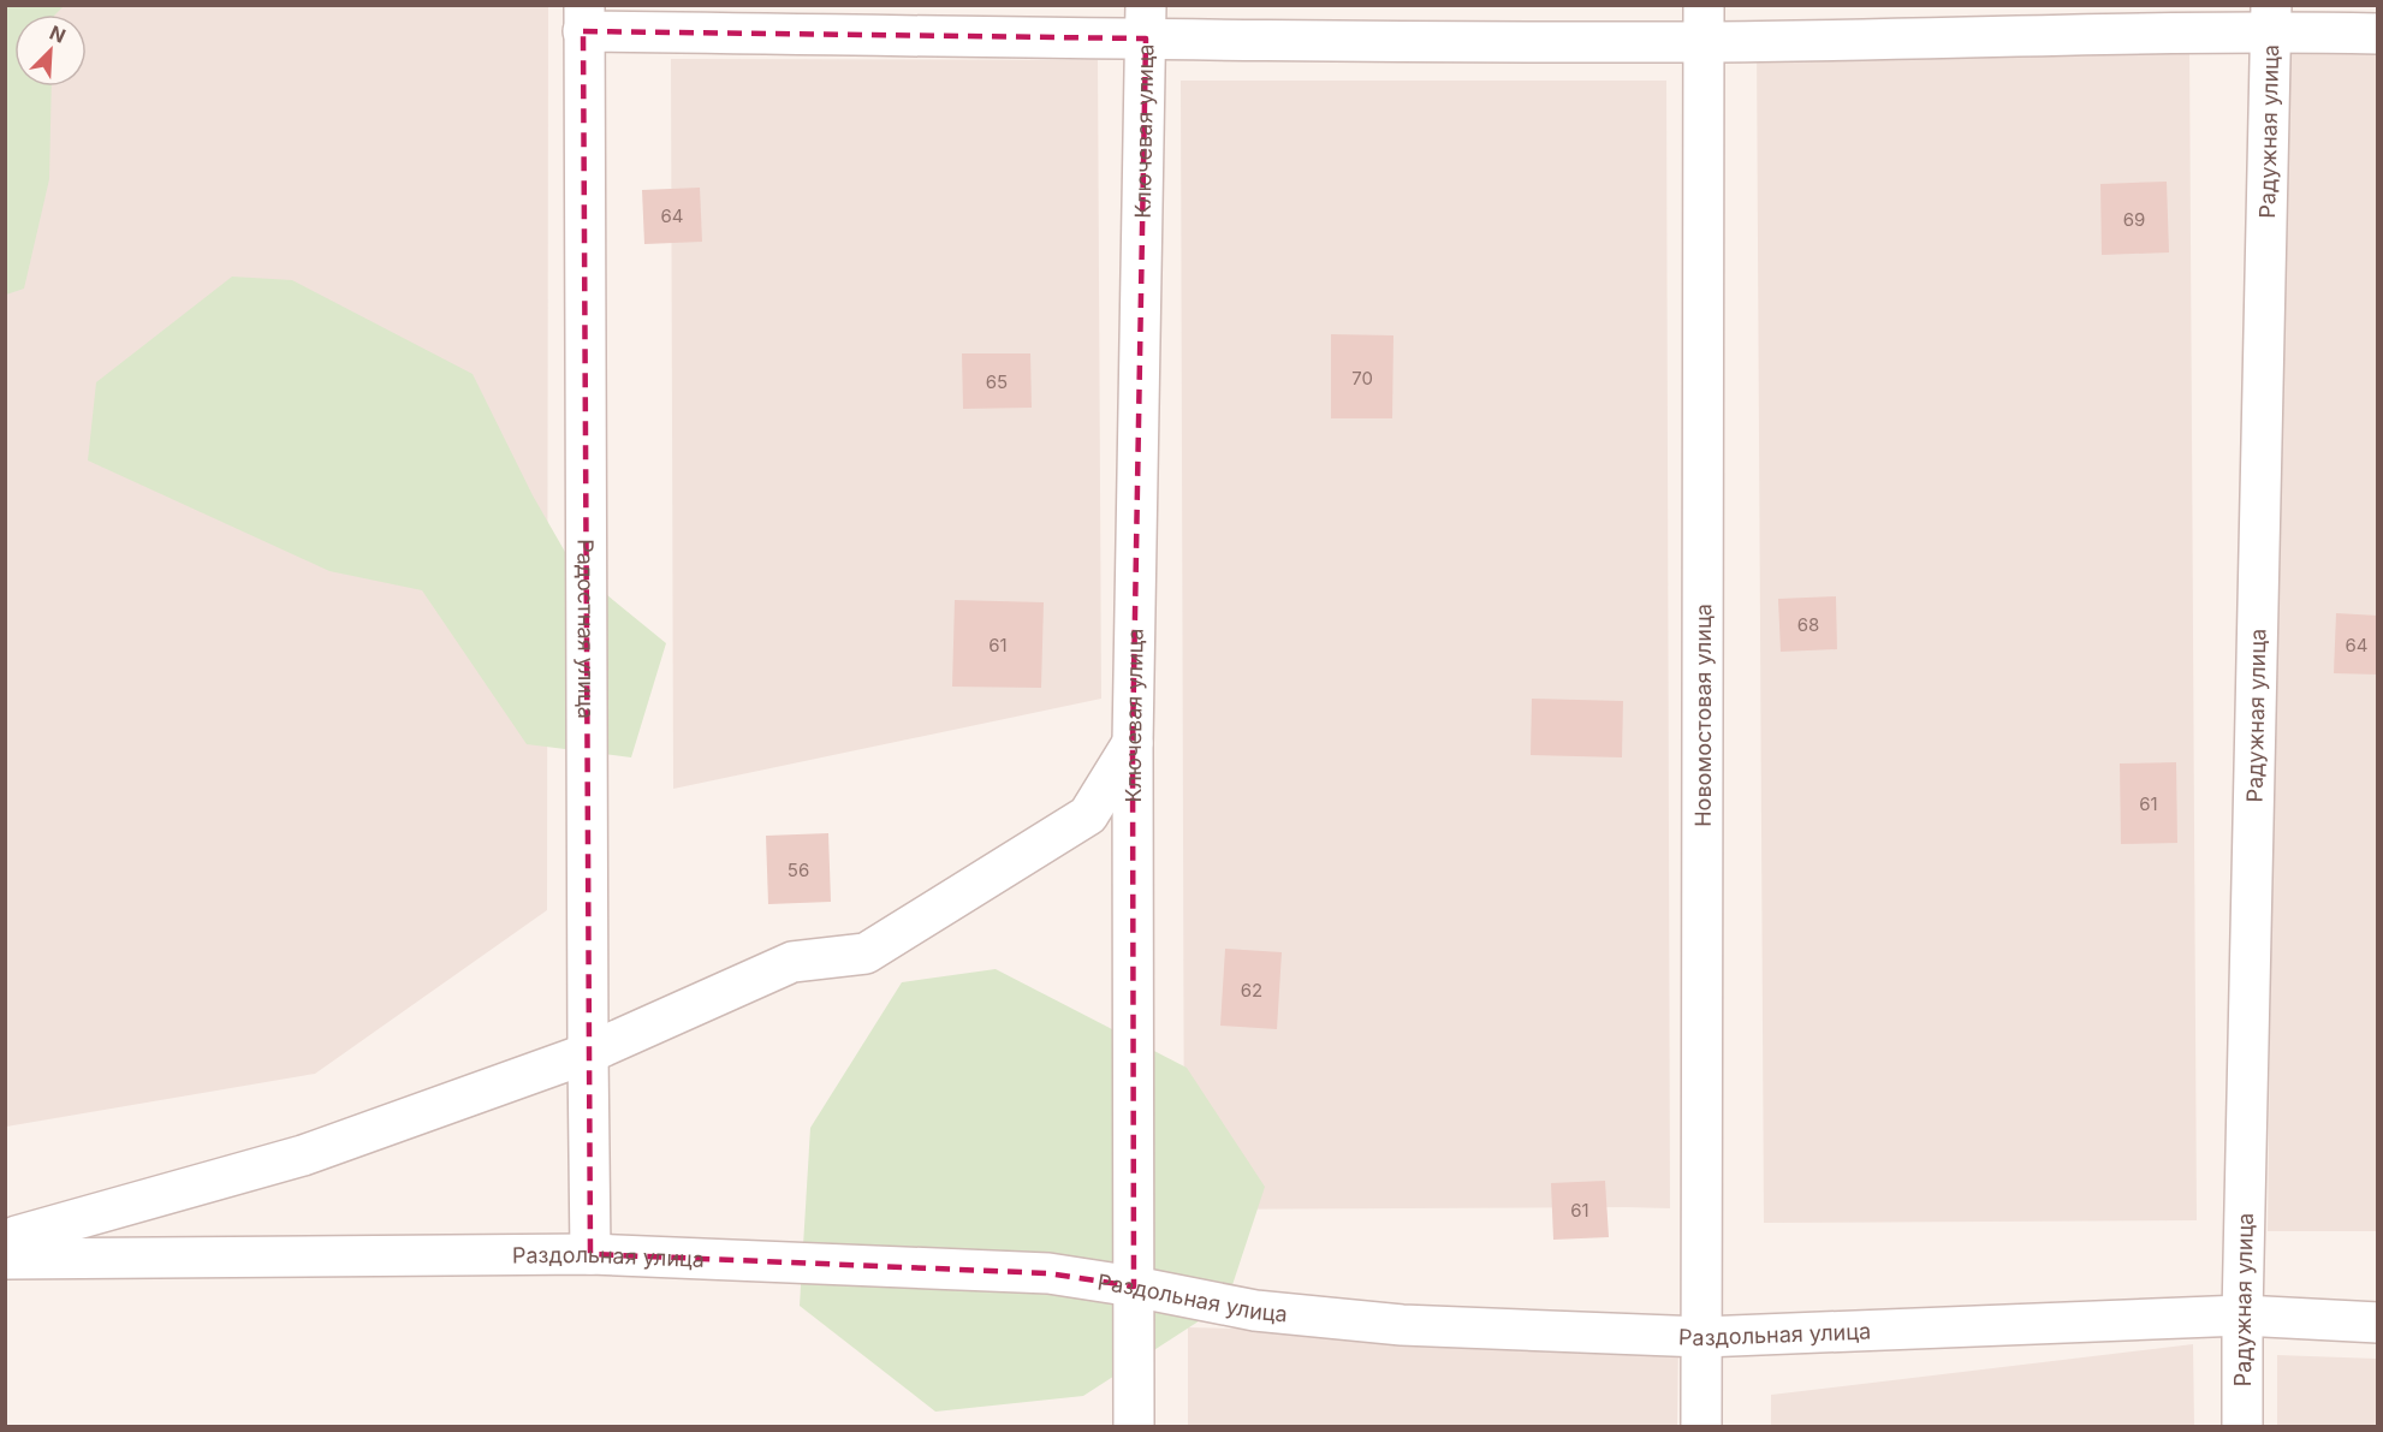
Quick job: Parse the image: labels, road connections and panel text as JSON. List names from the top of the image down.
{
  "streets": {
    "street": [
      "Ключевая улица",
      "Радужная улица",
      "Радостная улица",
      "Новомостовая улица",
      "Раздольная улица"
    ]
  },
  "crossings": [
    ["Ключевая улица", "Раздольная улица"],
    ["Радужная улица", "Раздольная улица"],
    ["Радостная улица", "Раздольная улица"],
    ["Новомостовая улица", "Раздольная улица"]
  ],
  "house_numbers": [
    "64",
    "69",
    "70",
    "65",
    "68",
    "61",
    "64",
    "61",
    "56",
    "62",
    "61"
  ],
  "north": "top right"
}
